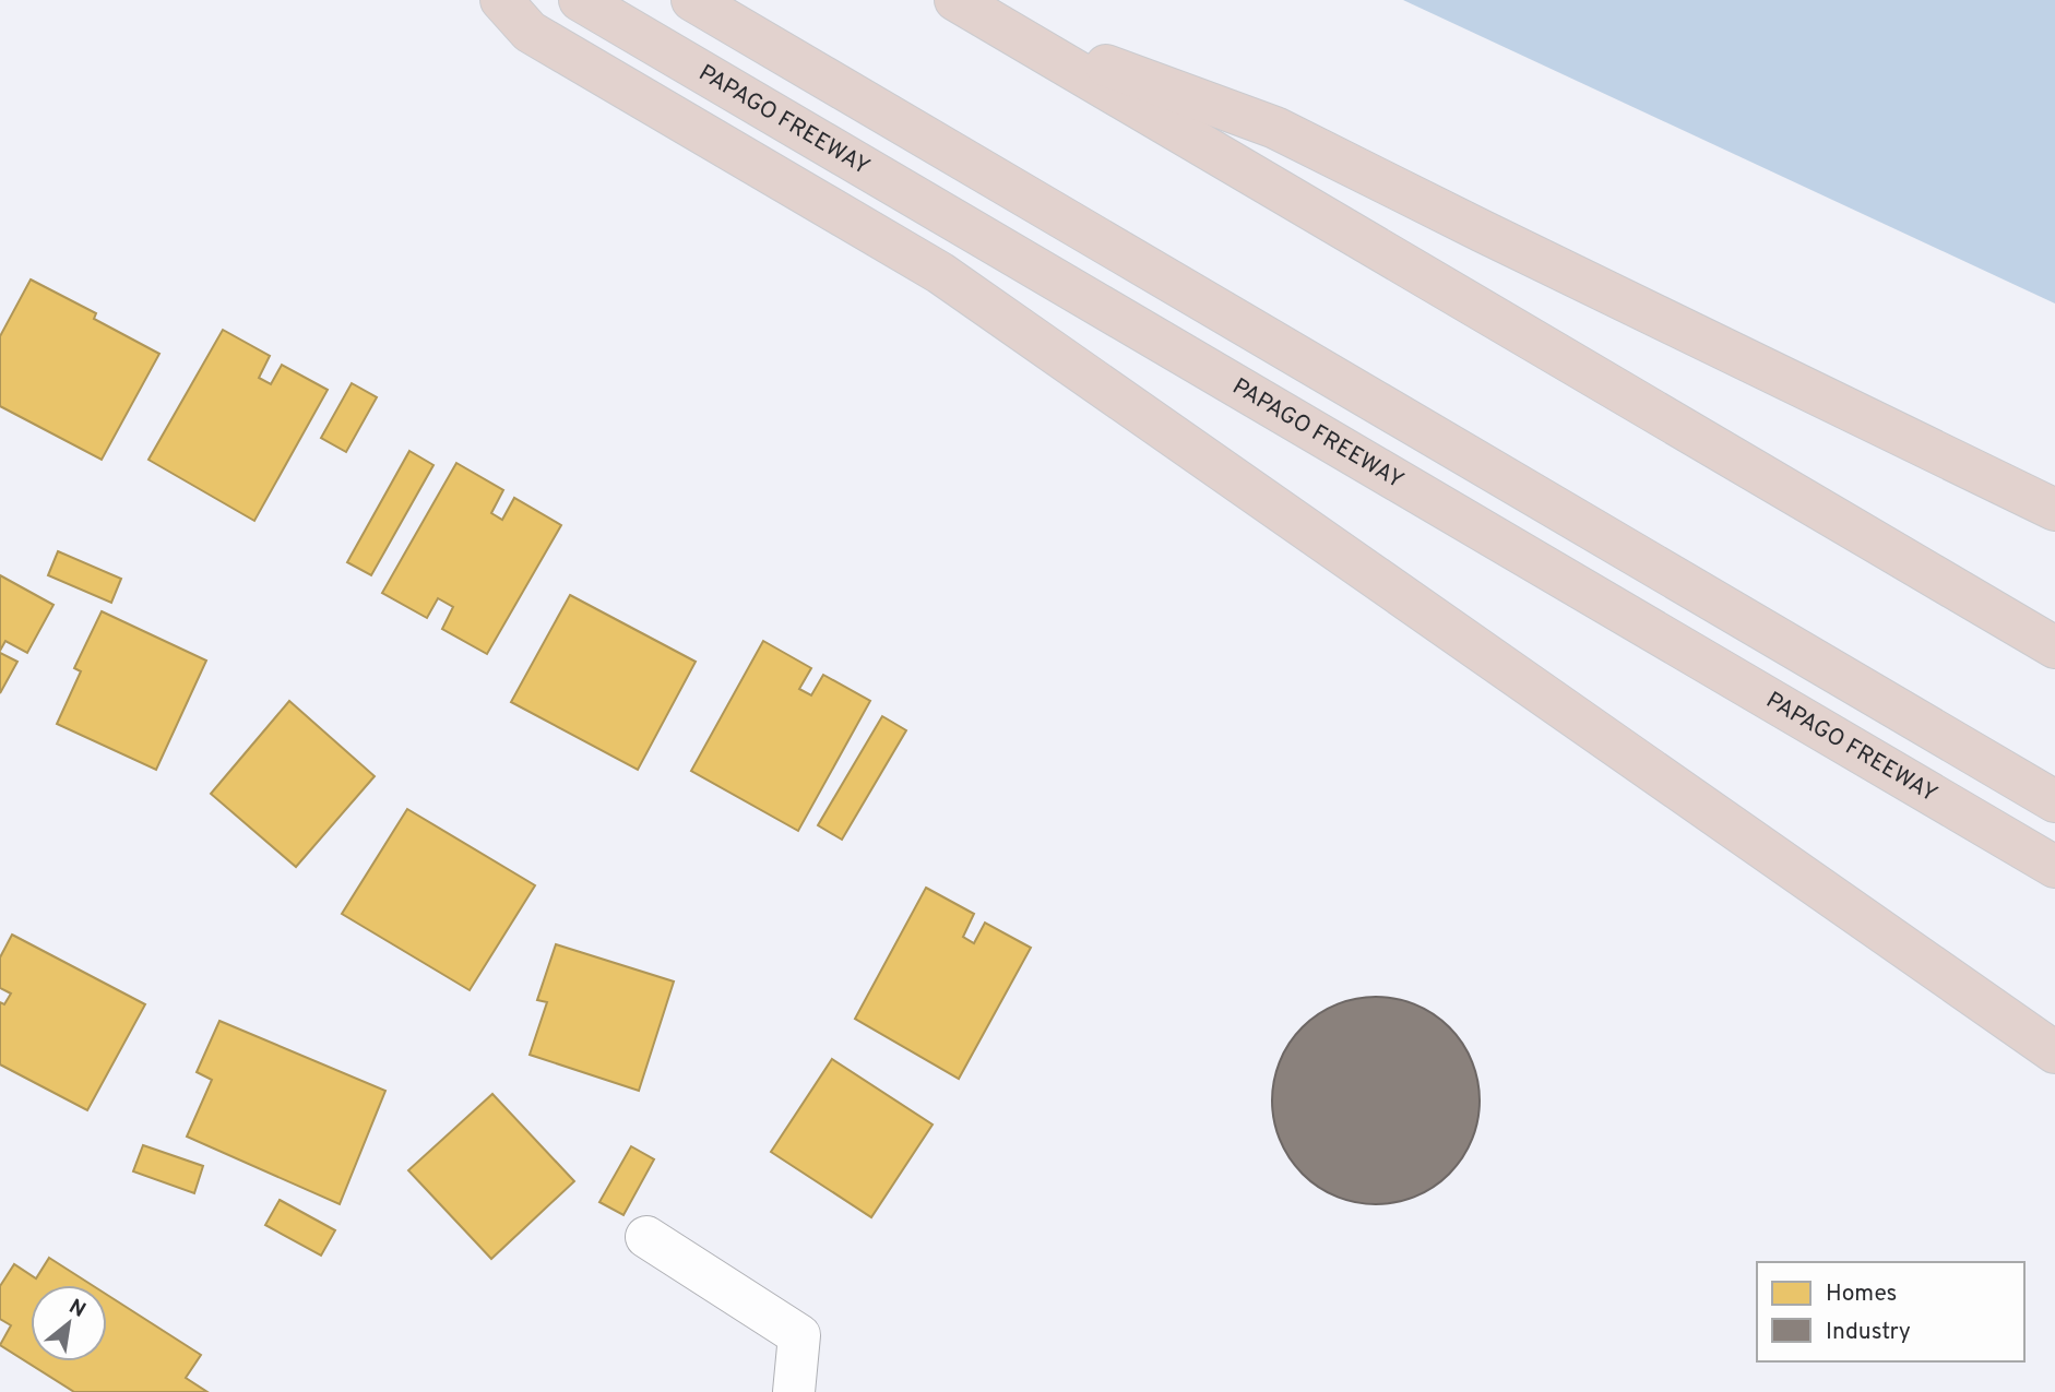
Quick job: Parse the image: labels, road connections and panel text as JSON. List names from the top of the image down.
{
  "streets": {
    "highway": ["PAPAGO FREEWAY"]
  },
  "legend": ["Homes", "Industry"],
  "north": "top right"
}
